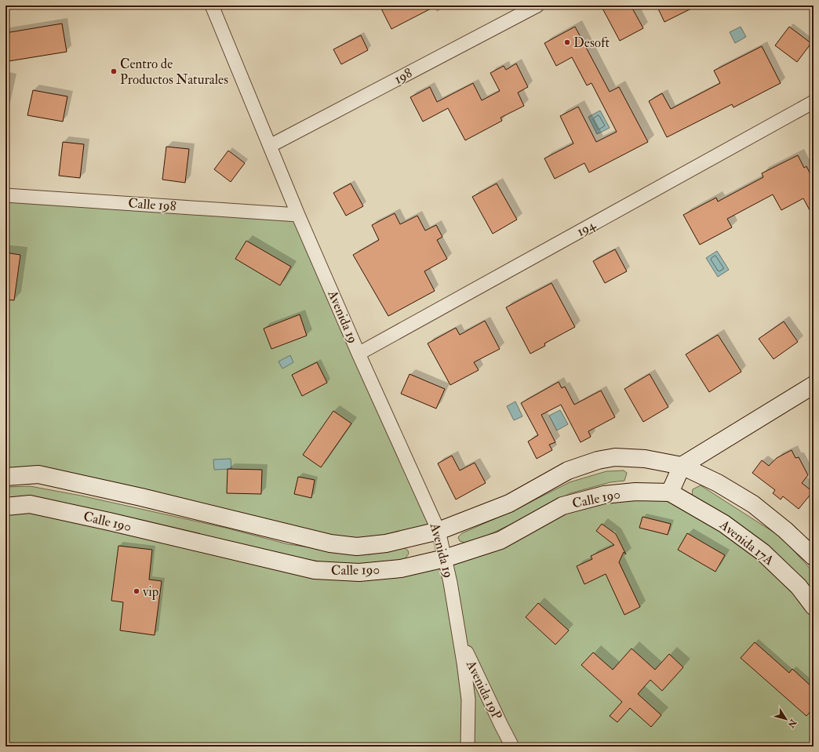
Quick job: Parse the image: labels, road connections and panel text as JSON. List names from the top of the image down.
{
  "streets": {
    "main road": ["Calle 190", "Avenida 17A"],
    "street": [
      "198",
      "Calle 198",
      "194",
      "Avenida 19",
      "Avenida 19P"
    ]
  },
  "crossings": [
    ["198", "Avenida 19"],
    ["Calle 198", "Avenida 19"],
    ["194", "Avenida 19"],
    ["Avenida 19", "Calle 190"],
    ["Avenida 19", "Avenida 19P"],
    ["Calle 190", "Avenida 17A"]
  ],
  "places": ["Desoft", "Centro de Productos Naturales", "vip"],
  "north": "bottom right"
}
